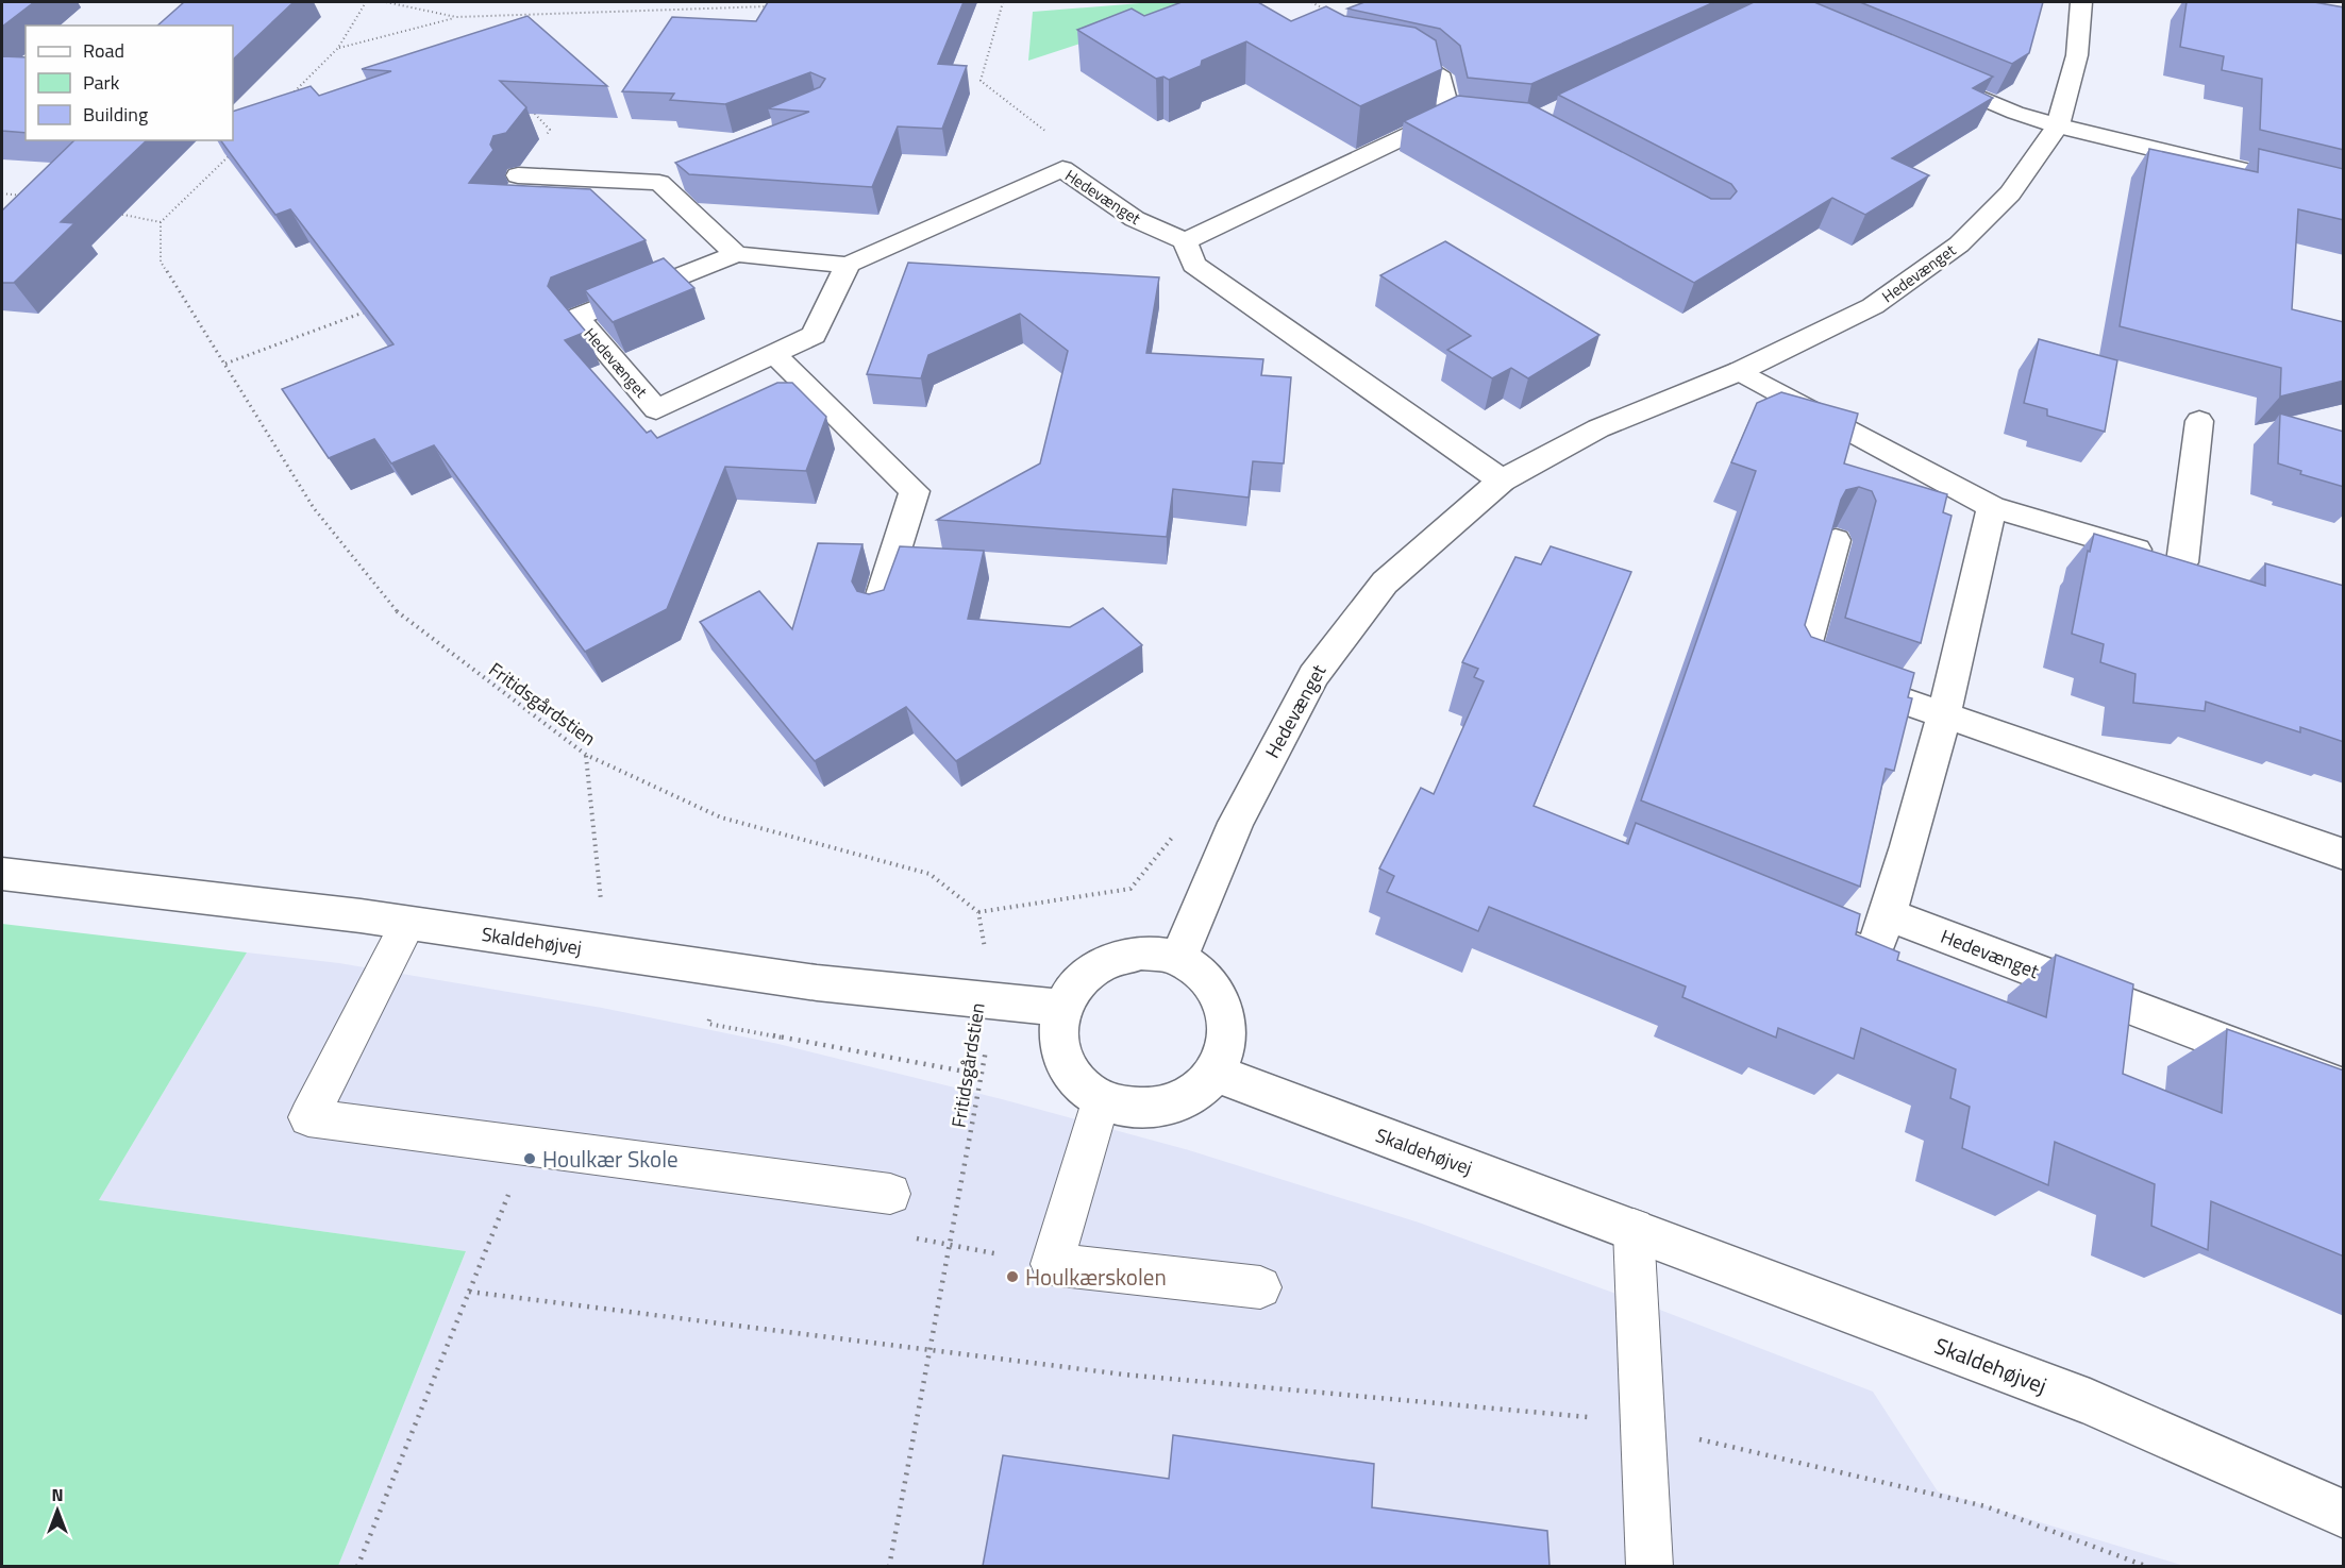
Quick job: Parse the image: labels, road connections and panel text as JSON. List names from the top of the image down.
{
  "streets": {
    "street": ["Hedevænget", "Skaldehøjvej"],
    "path": ["Fritidsgårdstien"]
  },
  "crossings": [
    ["Hedevænget", "Skaldehøjvej"],
    ["Fritidsgårdstien", "Skaldehøjvej"]
  ],
  "places": ["Houlkær Skole", "Houlkærskolen"],
  "legend": ["Road", "Park", "Building"],
  "north": "top"
}
